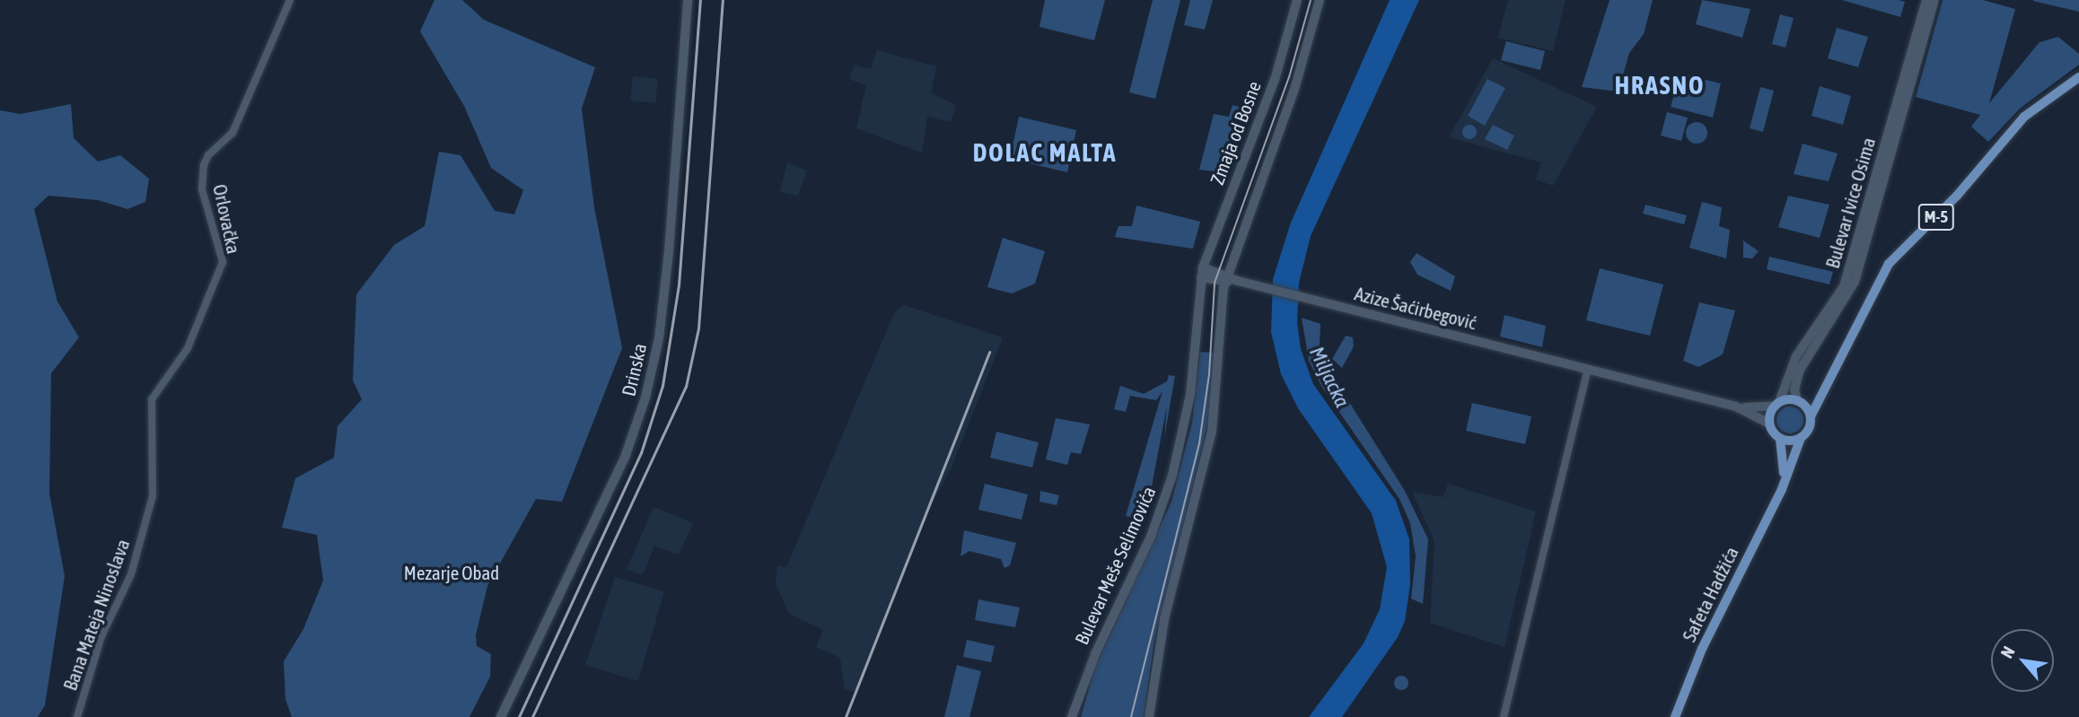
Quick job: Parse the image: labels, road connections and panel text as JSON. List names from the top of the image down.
{
  "streets": {
    "main road": [
      "Zmaja od Bosne",
      "Bulevar Ivice Osima",
      "M-5",
      "Azize Šaćirbegović",
      "Drinska",
      "Bulevar Meše Selimovića",
      "Safeta Hadžića"
    ],
    "street": ["Orlovačka", "Bana Mateja Ninoslava"]
  },
  "crossings": [
    ["Zmaja od Bosne", "Azize Šaćirbegović"],
    ["Zmaja od Bosne", "Bulevar Meše Selimovića"],
    ["Bulevar Ivice Osima", "M-5"],
    ["Bulevar Ivice Osima", "Azize Šaćirbegović"],
    ["Bulevar Ivice Osima", "Safeta Hadžića"],
    ["M-5", "Azize Šaćirbegović"],
    ["M-5", "Safeta Hadžića"],
    ["Orlovačka", "Bana Mateja Ninoslava"],
    ["Azize Šaćirbegović", "Bulevar Meše Selimovića"],
    ["Azize Šaćirbegović", "Safeta Hadžića"]
  ],
  "districts": ["HRASNO", "DOLAC MALTA"],
  "water": ["Miljacka"],
  "parks": ["Mezarje Obad"],
  "north": "top left"
}
